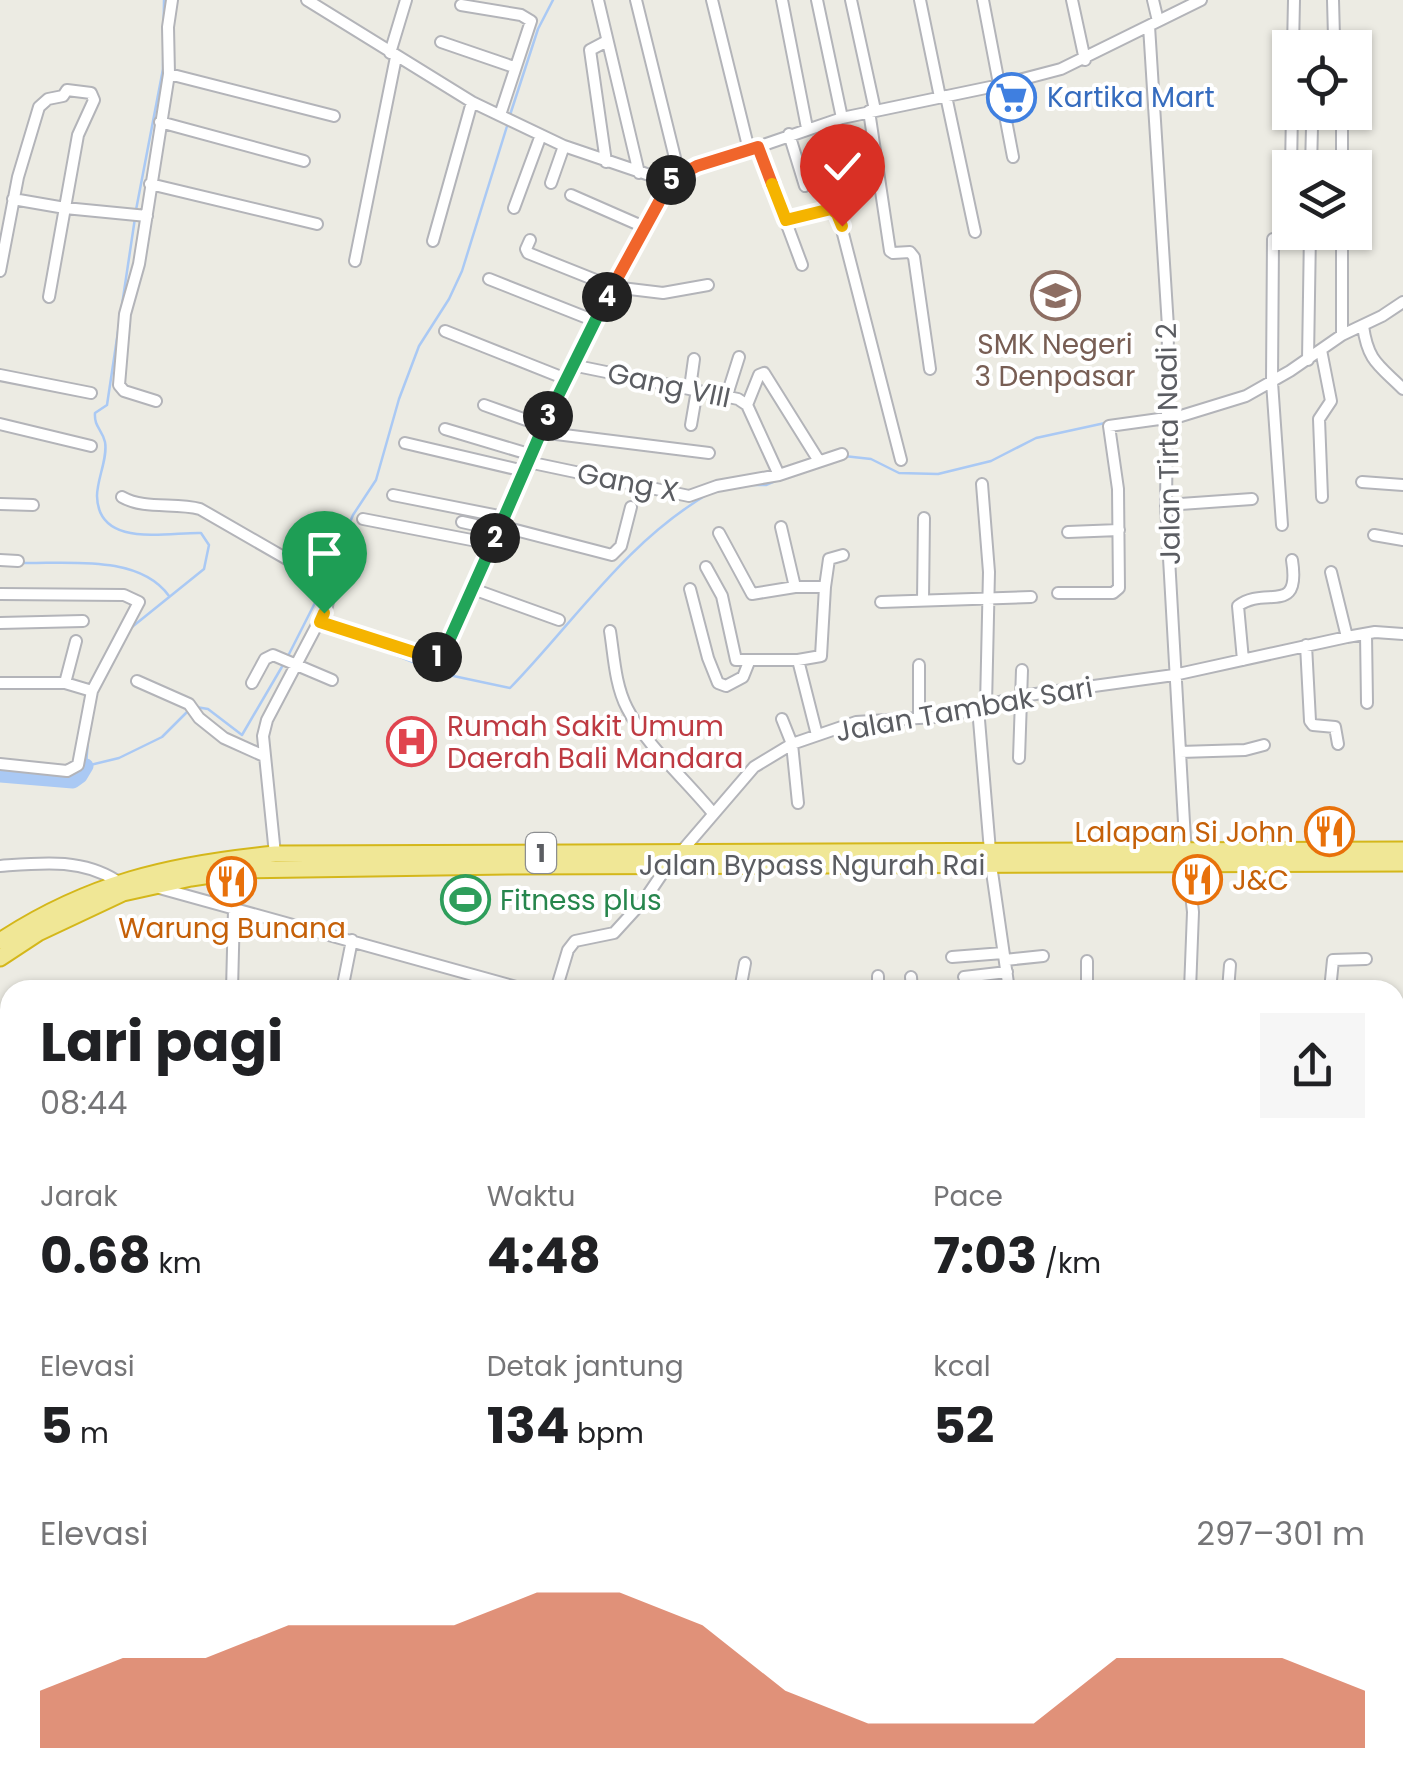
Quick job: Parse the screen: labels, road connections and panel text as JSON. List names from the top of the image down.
{
  "streets": {
    "highway": ["1", "Jalan Bypass Ngurah Rai"],
    "street": [
      "Gang VIII",
      "Jalan Tirta Nadi 2",
      "Gang X",
      "Jalan Tambak Sari"
    ]
  },
  "crossings": [
    ["Gang VIII", "Gang X"],
    ["Jalan Tirta Nadi 2", "Jalan Tambak Sari"],
    ["Jalan Tirta Nadi 2", "Jalan Bypass Ngurah Rai"],
    ["Jalan Tambak Sari", "Jalan Bypass Ngurah Rai"]
  ],
  "places": {
    "supermarket": ["Kartika Mart"],
    "school or university": ["SMK Negeri 3 Denpasar"],
    "hospital": ["Rumah Sakit Umum Daerah Bali Mandara"],
    "restaurant": ["Lalapan Si John", "J&C", "Warung Bunana"],
    "sports": ["Fitness plus"]
  },
  "page": {
    "pins": [
      "5",
      "4",
      "3",
      "2",
      "1"
    ],
    "heading": ["Lari pagi", "08:44"],
    "stats": [
      ["Jarak", "0.68 km"],
      ["Waktu", "4:48"],
      ["Pace", "7:03 /km"],
      ["Elevasi", "5 m"],
      ["Detak jantung", "134 bpm"],
      ["kcal", "52"]
    ],
    "chart": ["Elevasi", "297–301 m"]
  }
}
